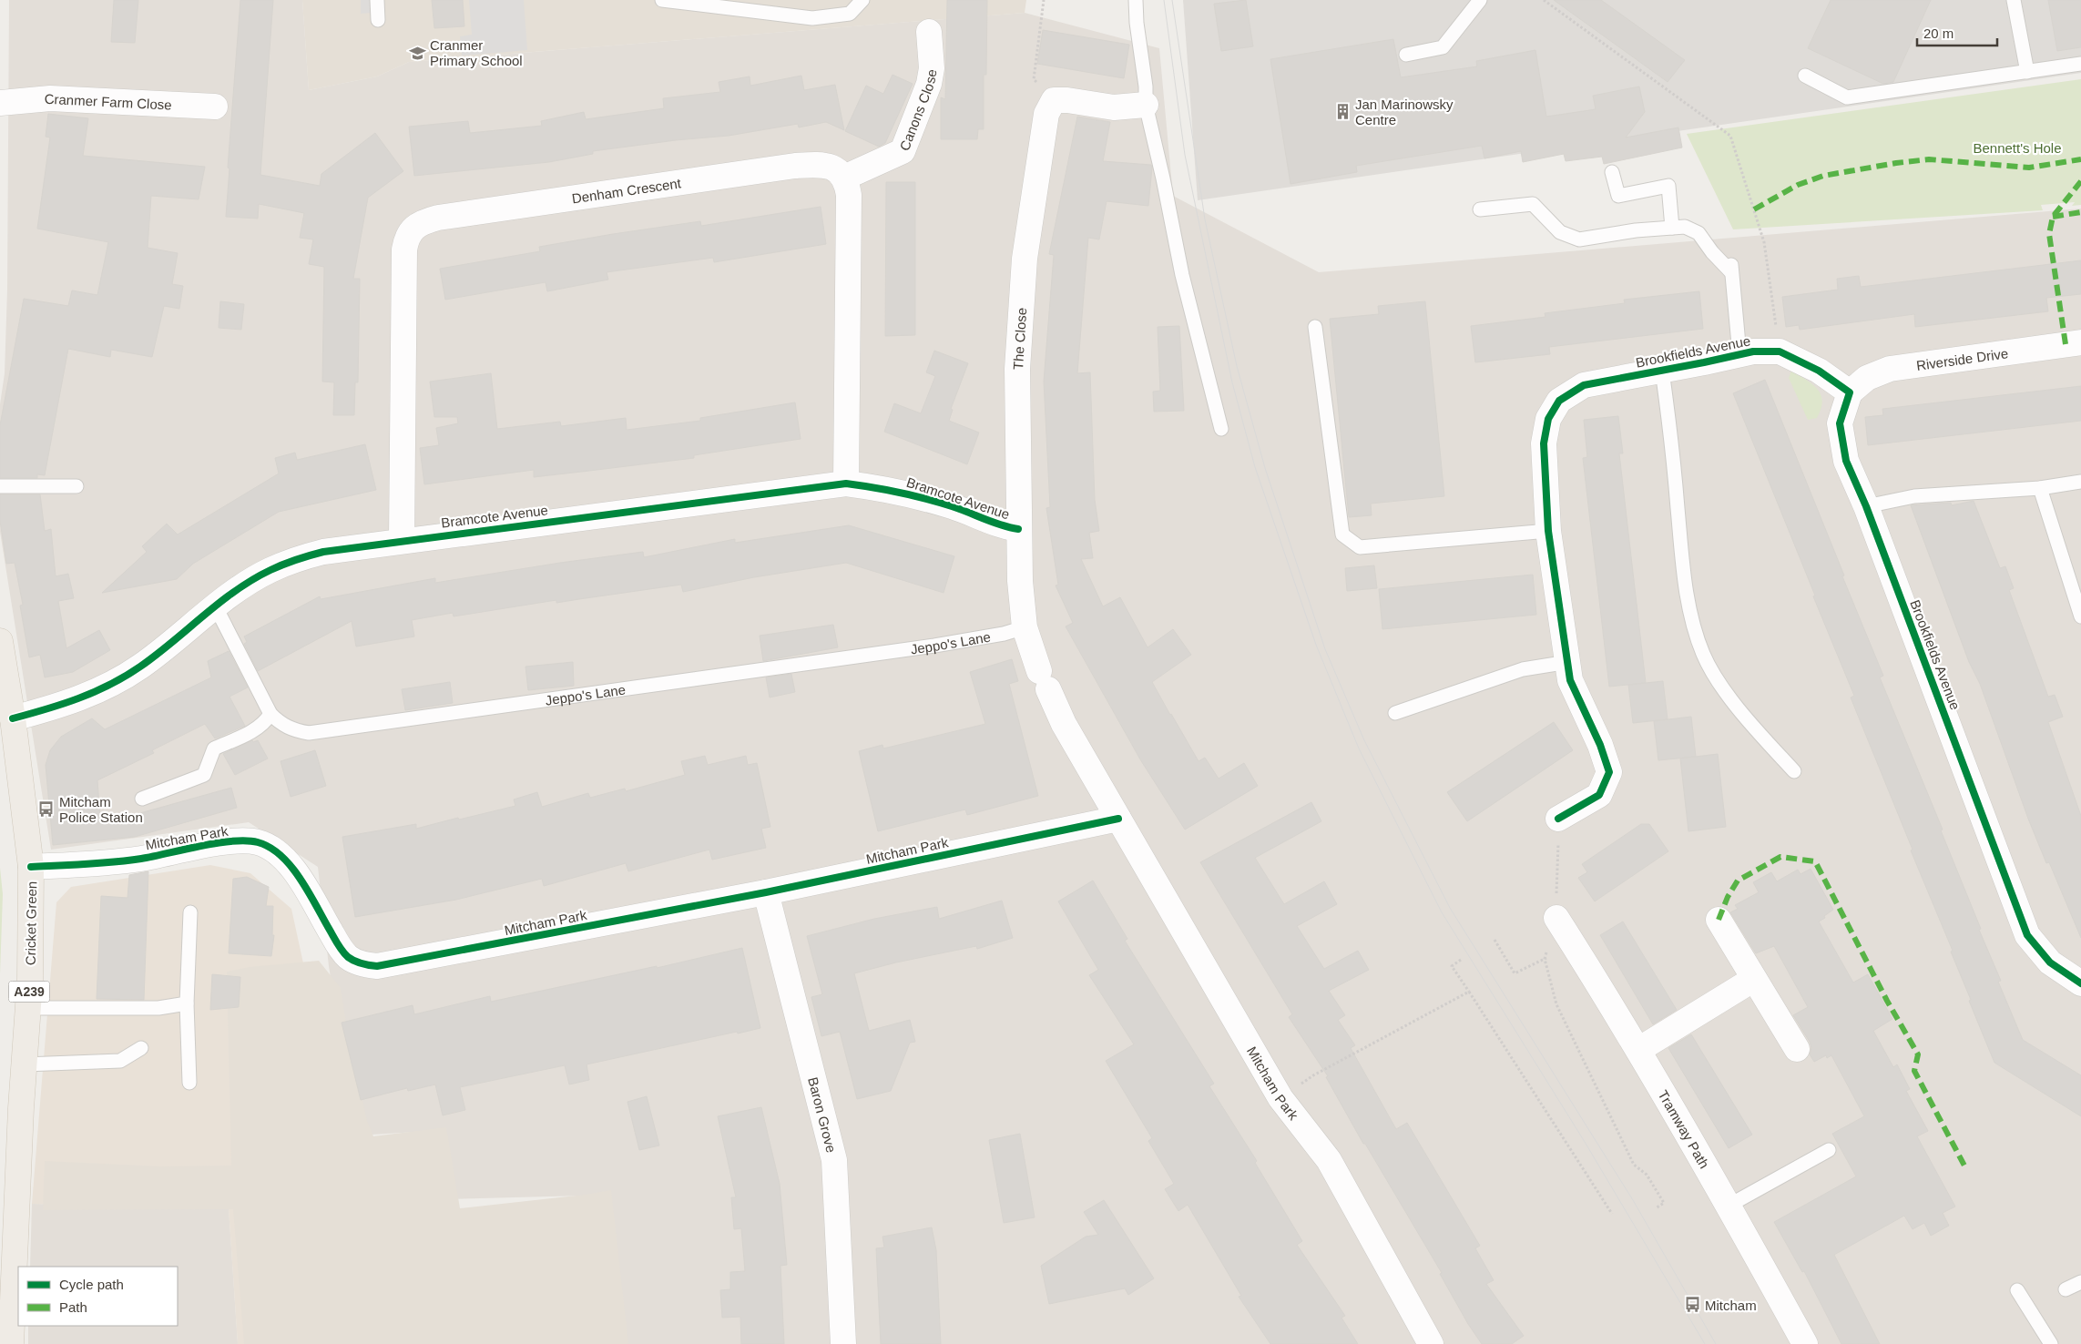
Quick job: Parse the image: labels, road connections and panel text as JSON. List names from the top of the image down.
{
  "streets": {
    "main road": ["Cricket Green", "A239"],
    "street": [
      "Cranmer Farm Close",
      "Canons Close",
      "Denham Crescent",
      "The Close",
      "Brookfields Avenue",
      "Riverside Drive",
      "Bramcote Avenue",
      "Mitcham Park",
      "Baron Grove",
      "Tramway Path"
    ],
    "lane": ["Jeppo's Lane"]
  },
  "crossings": [
    ["Canons Close", "Denham Crescent"],
    ["Denham Crescent", "Bramcote Avenue"],
    ["The Close", "Bramcote Avenue"],
    ["The Close", "Jeppo's Lane"],
    ["The Close", "Mitcham Park"],
    ["Brookfields Avenue", "Riverside Drive"],
    ["Bramcote Avenue", "Jeppo's Lane"],
    ["Bramcote Avenue", "Cricket Green"],
    ["Mitcham Park", "Cricket Green"],
    ["Mitcham Park", "Baron Grove"]
  ],
  "parks": ["Bennett's Hole"],
  "places": {
    "school or university": ["Cranmer Primary School"],
    "building": ["Jan Marinowsky Centre"],
    "bus stop": ["Mitcham Police Station", "Mitcham"]
  },
  "legend": ["Cycle path", "Path"],
  "scale_bar": "20 m"
}
